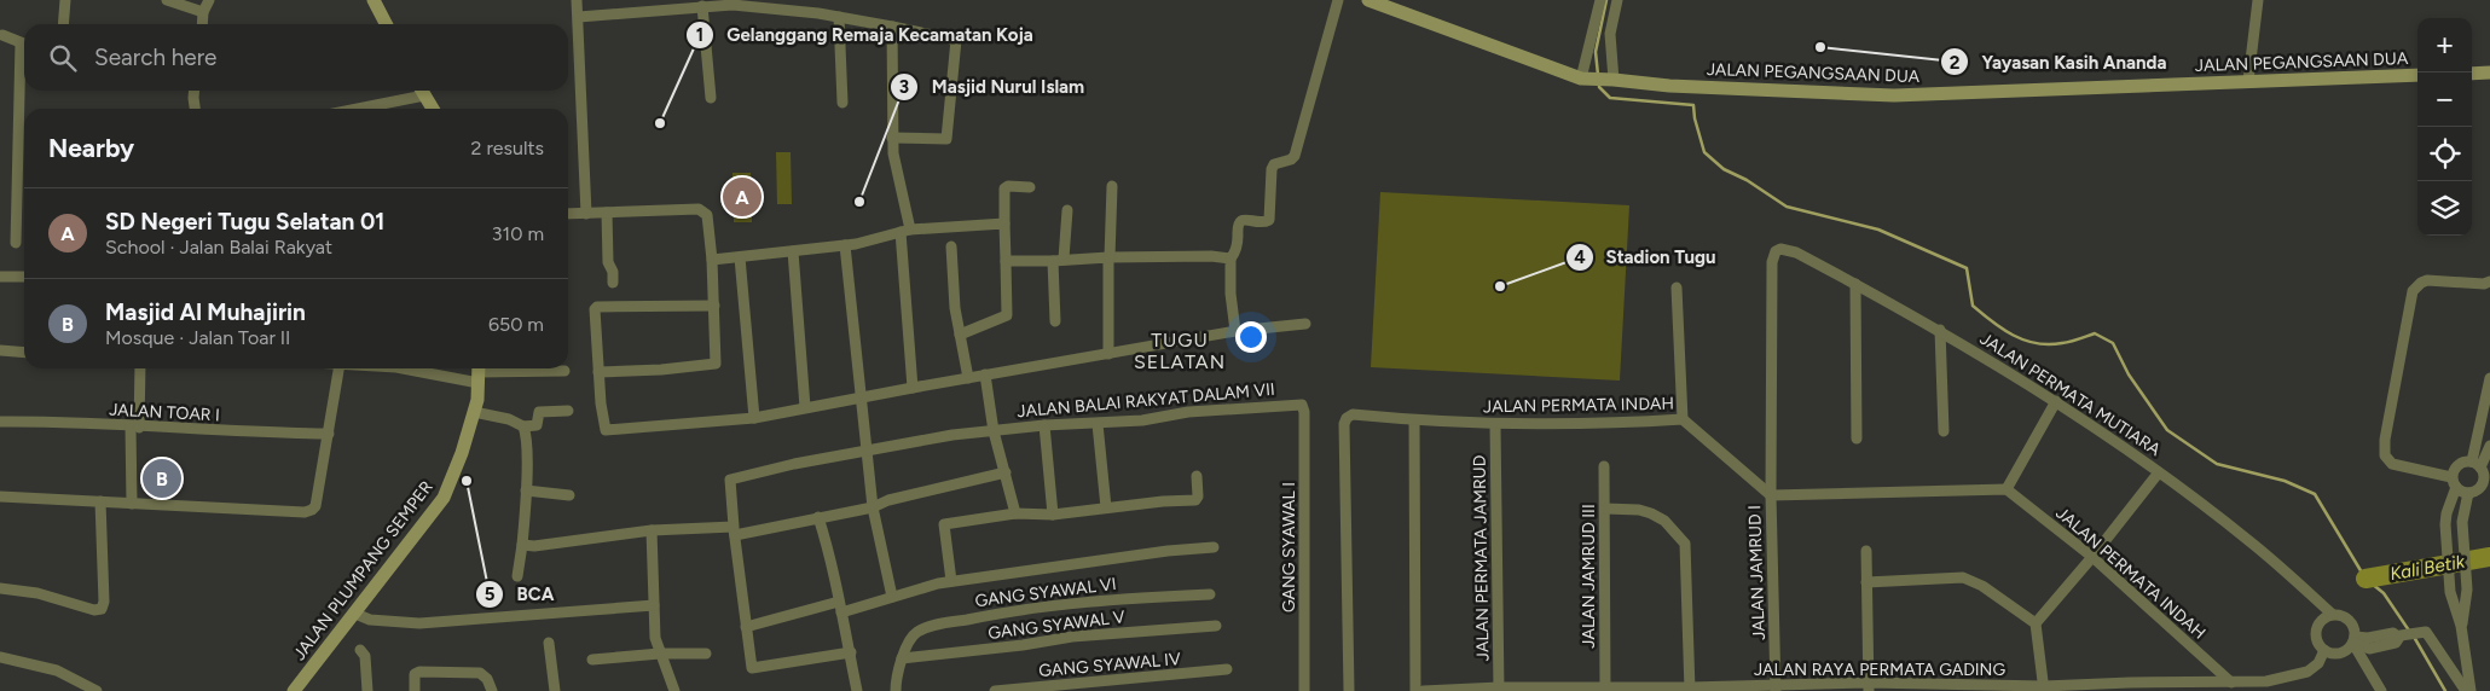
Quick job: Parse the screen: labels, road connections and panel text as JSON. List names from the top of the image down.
{
  "streets": {
    "main road": ["JALAN PEGANGSAAN DUA", "JALAN PLUMPANG SEMPER"],
    "street": [
      "JALAN PERMATA MUTIARA",
      "JALAN BALAI RAKYAT DALAM VII",
      "JALAN PERMATA INDAH",
      "JALAN TOAR I",
      "GANG SYAWAL I",
      "JALAN PERMATA JAMRUD",
      "JALAN JAMRUD I",
      "JALAN JAMRUD III",
      "GANG SYAWAL VI",
      "GANG SYAWAL V",
      "GANG SYAWAL IV",
      "JALAN RAYA PERMATA GADING"
    ]
  },
  "crossings": [
    ["JALAN PERMATA MUTIARA", "JALAN JAMRUD I"],
    ["JALAN PERMATA MUTIARA", "JALAN RAYA PERMATA GADING"],
    ["JALAN BALAI RAKYAT DALAM VII", "GANG SYAWAL I"],
    ["JALAN PERMATA INDAH", "JALAN PERMATA JAMRUD"],
    ["JALAN PERMATA INDAH", "JALAN JAMRUD I"],
    ["JALAN PERMATA INDAH", "JALAN RAYA PERMATA GADING"],
    ["JALAN PERMATA JAMRUD", "JALAN RAYA PERMATA GADING"],
    ["JALAN JAMRUD I", "JALAN RAYA PERMATA GADING"],
    ["JALAN JAMRUD III", "JALAN RAYA PERMATA GADING"],
    ["GANG SYAWAL VI", "GANG SYAWAL V"]
  ],
  "districts": ["TUGU SELATAN"],
  "water": ["Kali Betik"],
  "places": [
    "Yayasan Kasih Ananda",
    "Gelanggang Remaja Kecamatan Koja",
    "Masjid Nurul Islam",
    "Stadion Tugu",
    "BCA"
  ],
  "page": {
    "map_buttons": ["+", "−"],
    "search": "Search here",
    "heading": ["Nearby", "2 results"],
    "pins": ["A", "B"],
    "list": [
      {
        "mark": "A",
        "name": "SD Negeri Tugu Selatan 01",
        "note": "School · Jalan Balai Rakyat",
        "value": "310 m"
      },
      {
        "mark": "B",
        "name": "Masjid Al Muhajirin",
        "note": "Mosque · Jalan Toar II",
        "value": "650 m"
      }
    ]
  }
}
